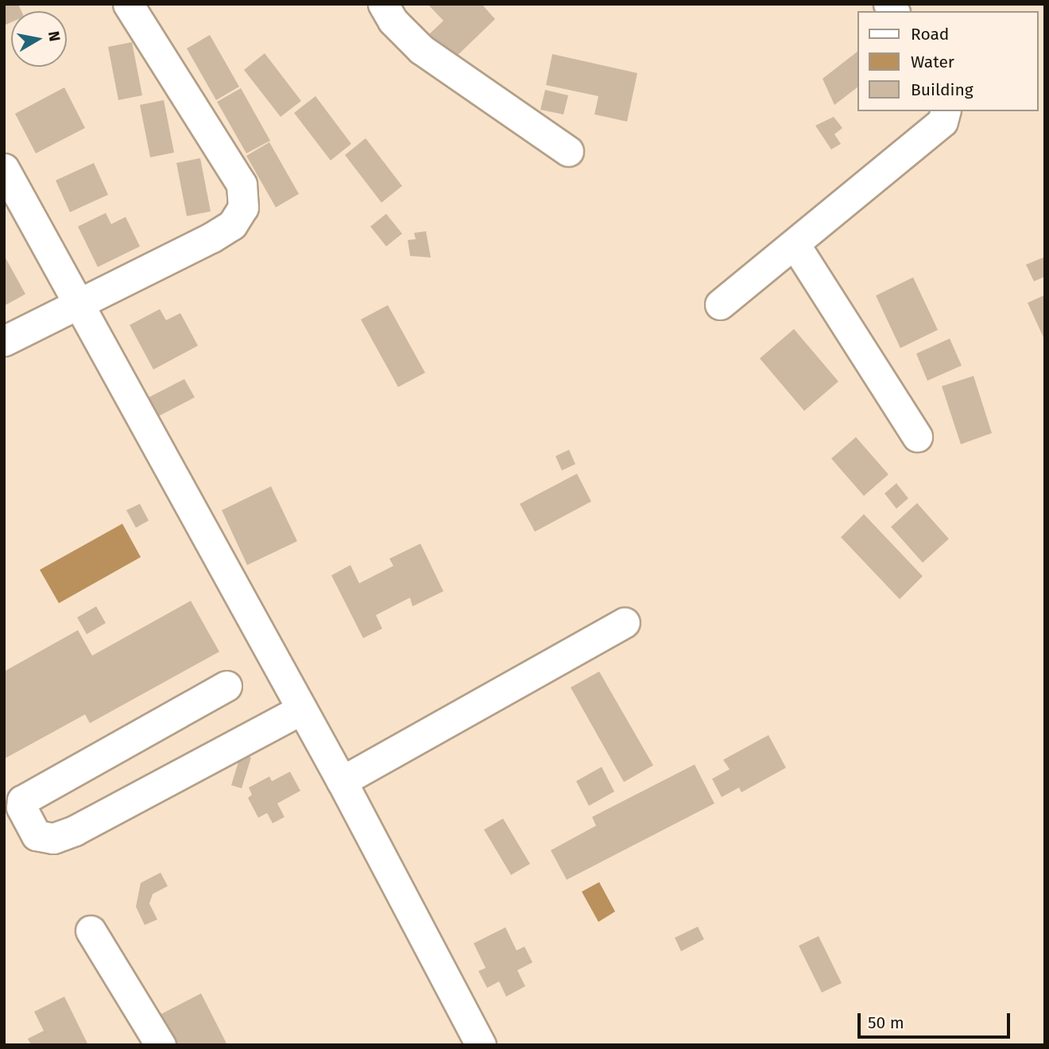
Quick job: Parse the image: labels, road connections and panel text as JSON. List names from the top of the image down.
{
  "legend": ["Road", "Water", "Building"],
  "scale_bar": "50 m",
  "north": "right"
}
